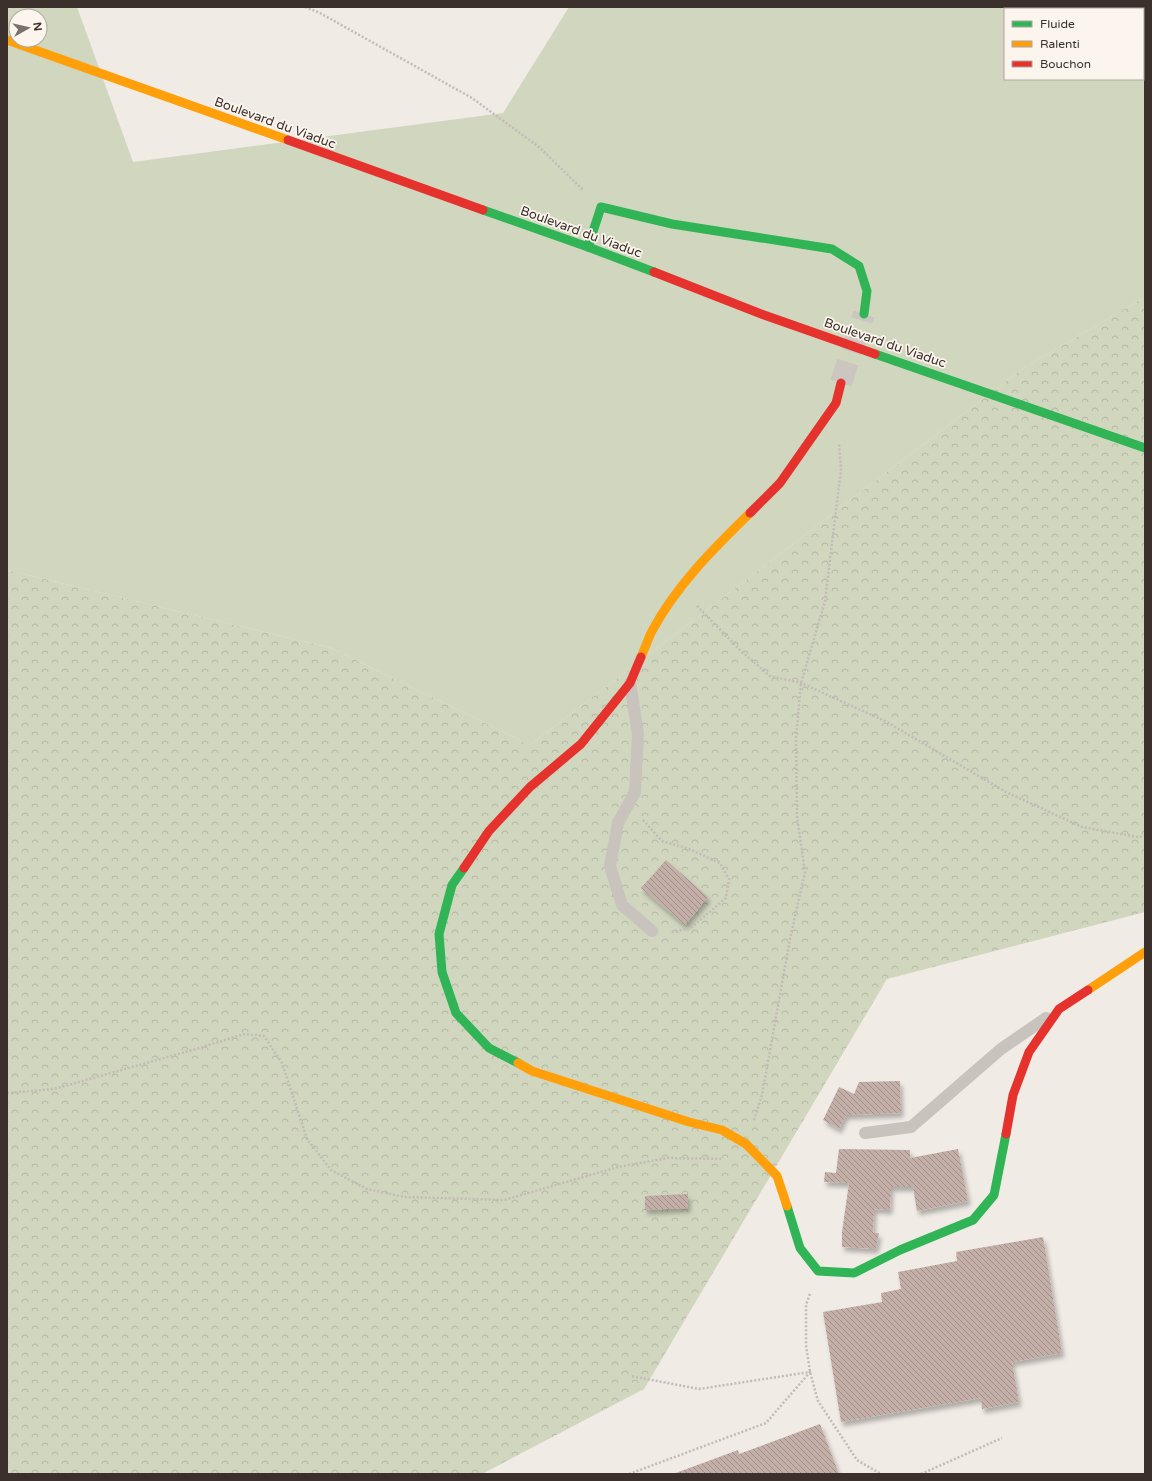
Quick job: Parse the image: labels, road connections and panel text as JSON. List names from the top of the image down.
{
  "streets": {
    "street": ["Boulevard du Viaduc"]
  },
  "legend": ["Fluide", "Ralenti", "Bouchon"],
  "north": "right"
}
